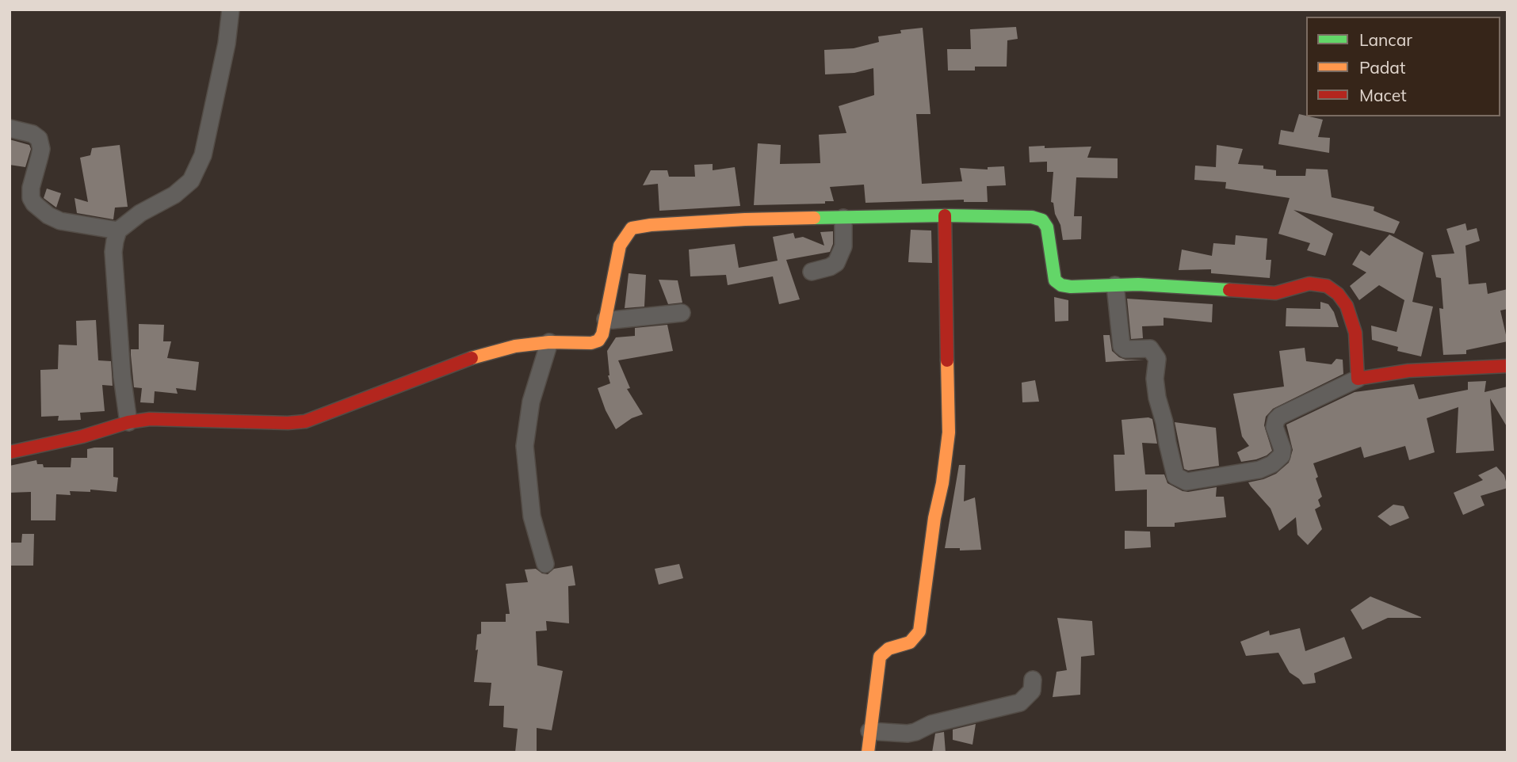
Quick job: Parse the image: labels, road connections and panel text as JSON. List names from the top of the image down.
{
  "legend": ["Lancar", "Padat", "Macet"]
}
